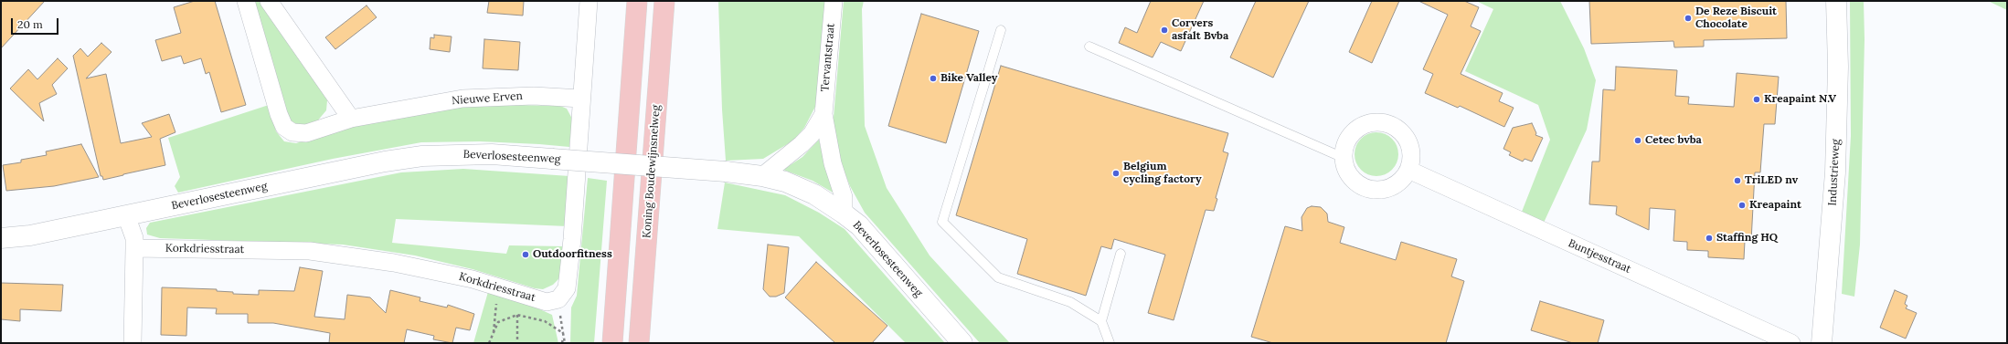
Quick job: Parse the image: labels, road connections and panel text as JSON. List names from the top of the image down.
{
  "streets": {
    "highway": ["Koning Boudewijnsnelweg"],
    "street": [
      "Tervantstraat",
      "Nieuwe Erven",
      "Beverlosesteenweg",
      "Industrieweg",
      "Korkdriesstraat",
      "Buntjesstraat"
    ]
  },
  "crossings": [
    ["Tervantstraat", "Beverlosesteenweg"],
    ["Nieuwe Erven", "Korkdriesstraat"]
  ],
  "places": [
    "De Reze Biscuit Chocolate",
    "Corvers asfalt Bvba",
    "Bike Valley",
    "Kreapaint N.V",
    "Cetec bvba",
    "Belgium cycling factory",
    "TriLED nv",
    "Kreapaint",
    "Staffing HQ",
    "Outdoorfitness"
  ],
  "scale_bar": "20 m"
}
